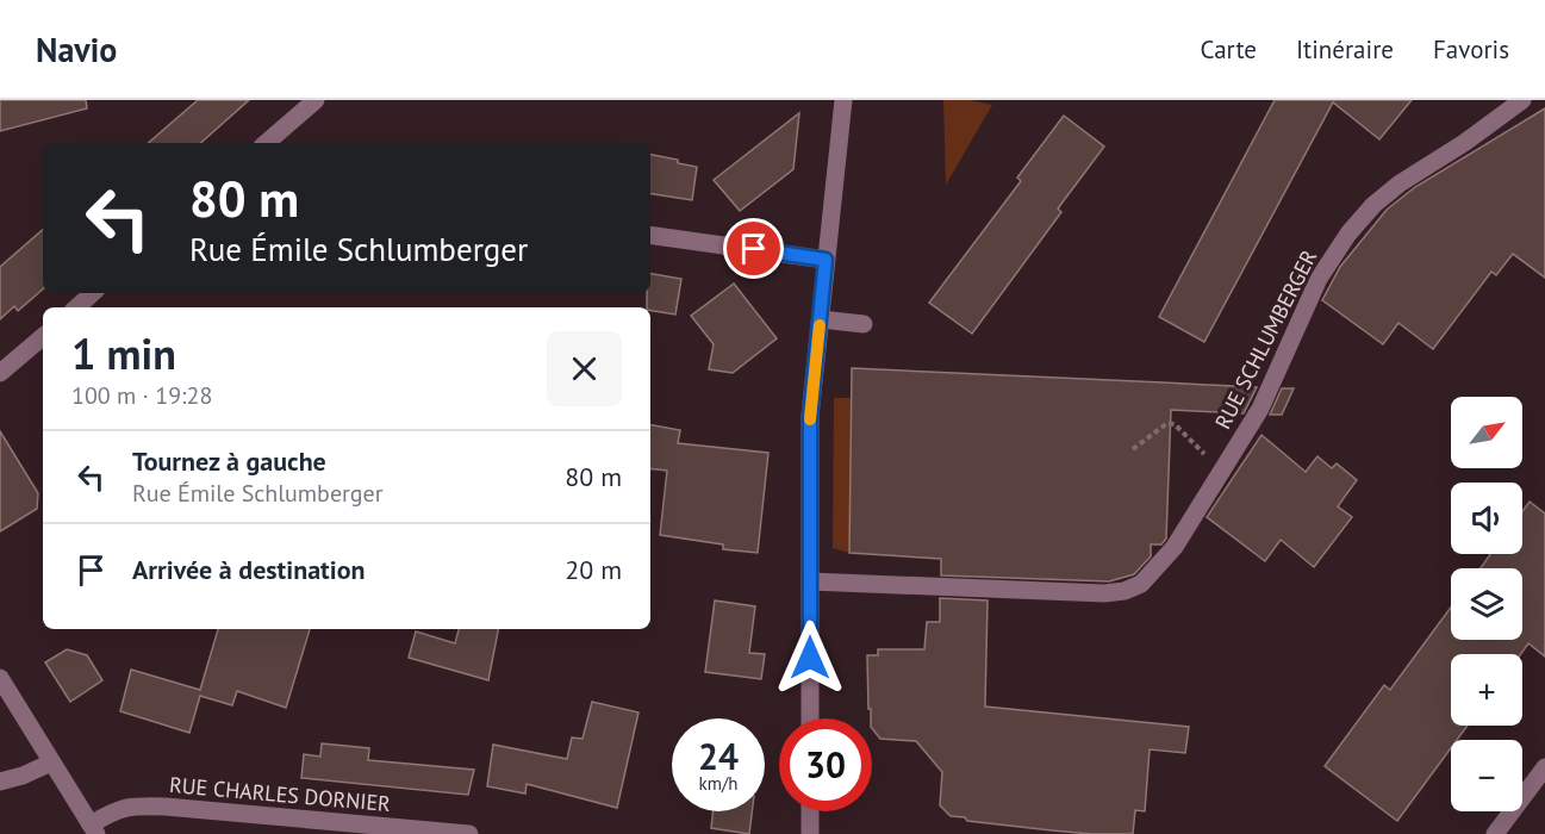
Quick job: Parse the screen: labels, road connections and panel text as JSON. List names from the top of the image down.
{
  "streets": {
    "street": ["RUE SCHLUMBERGER", "RUE CHARLES DORNIER"]
  },
  "north": "top right",
  "page": {
    "header": "Navio",
    "nav": ["Carte", "Itinéraire", "Favoris"],
    "turn": ["80 m", "Rue Émile Schlumberger"],
    "heading": ["1 min", "100 m · 19:28"],
    "map_buttons": ["+", "−"],
    "list": [
      {
        "name": "Tournez à gauche",
        "note": "Rue Émile Schlumberger",
        "value": "80 m"
      },
      {
        "name": "Arrivée à destination",
        "value": "20 m"
      }
    ],
    "speed": "24 km/h",
    "limit": "30"
  }
}
